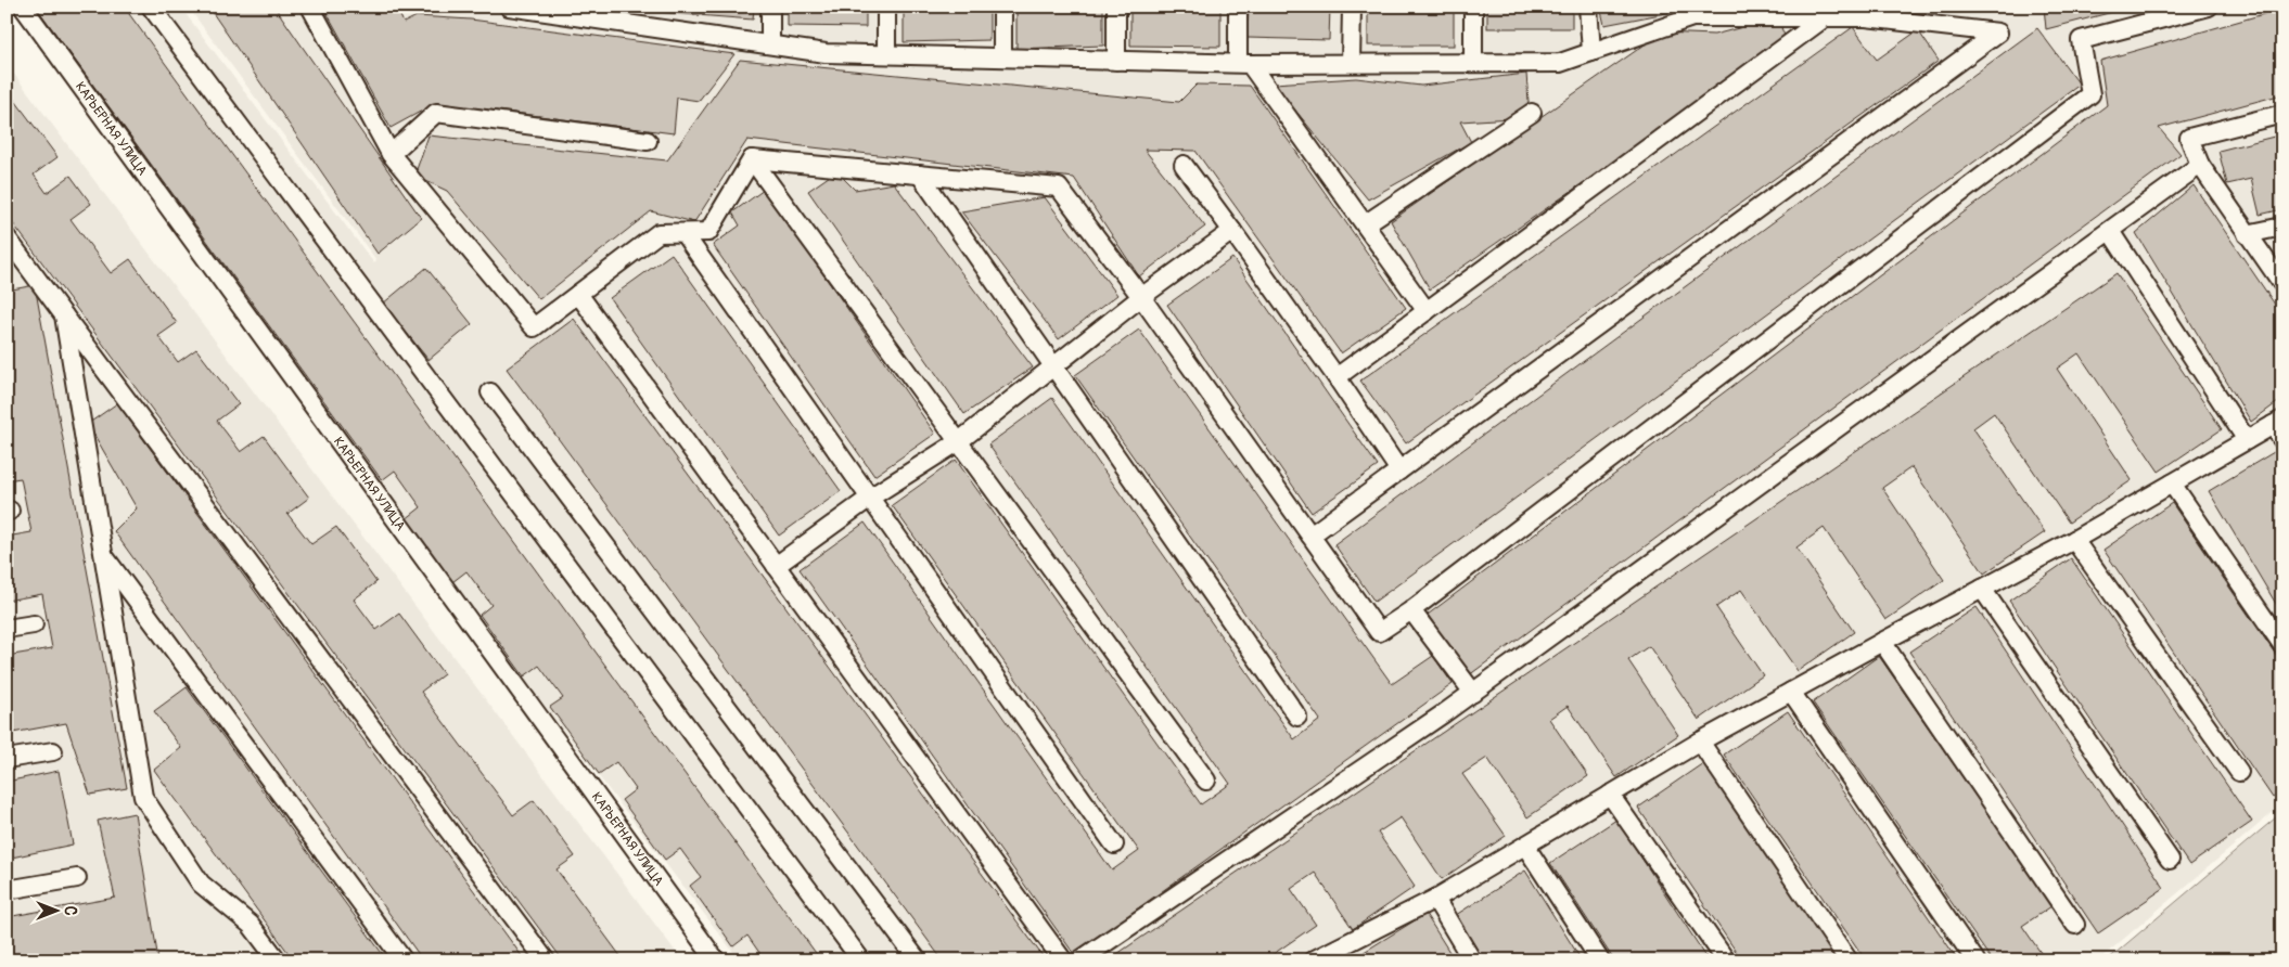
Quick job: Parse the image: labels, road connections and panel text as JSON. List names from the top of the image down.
{
  "streets": {
    "lane": ["КАРЬЕРНАЯ УЛИЦА"]
  },
  "north": "right"
}
